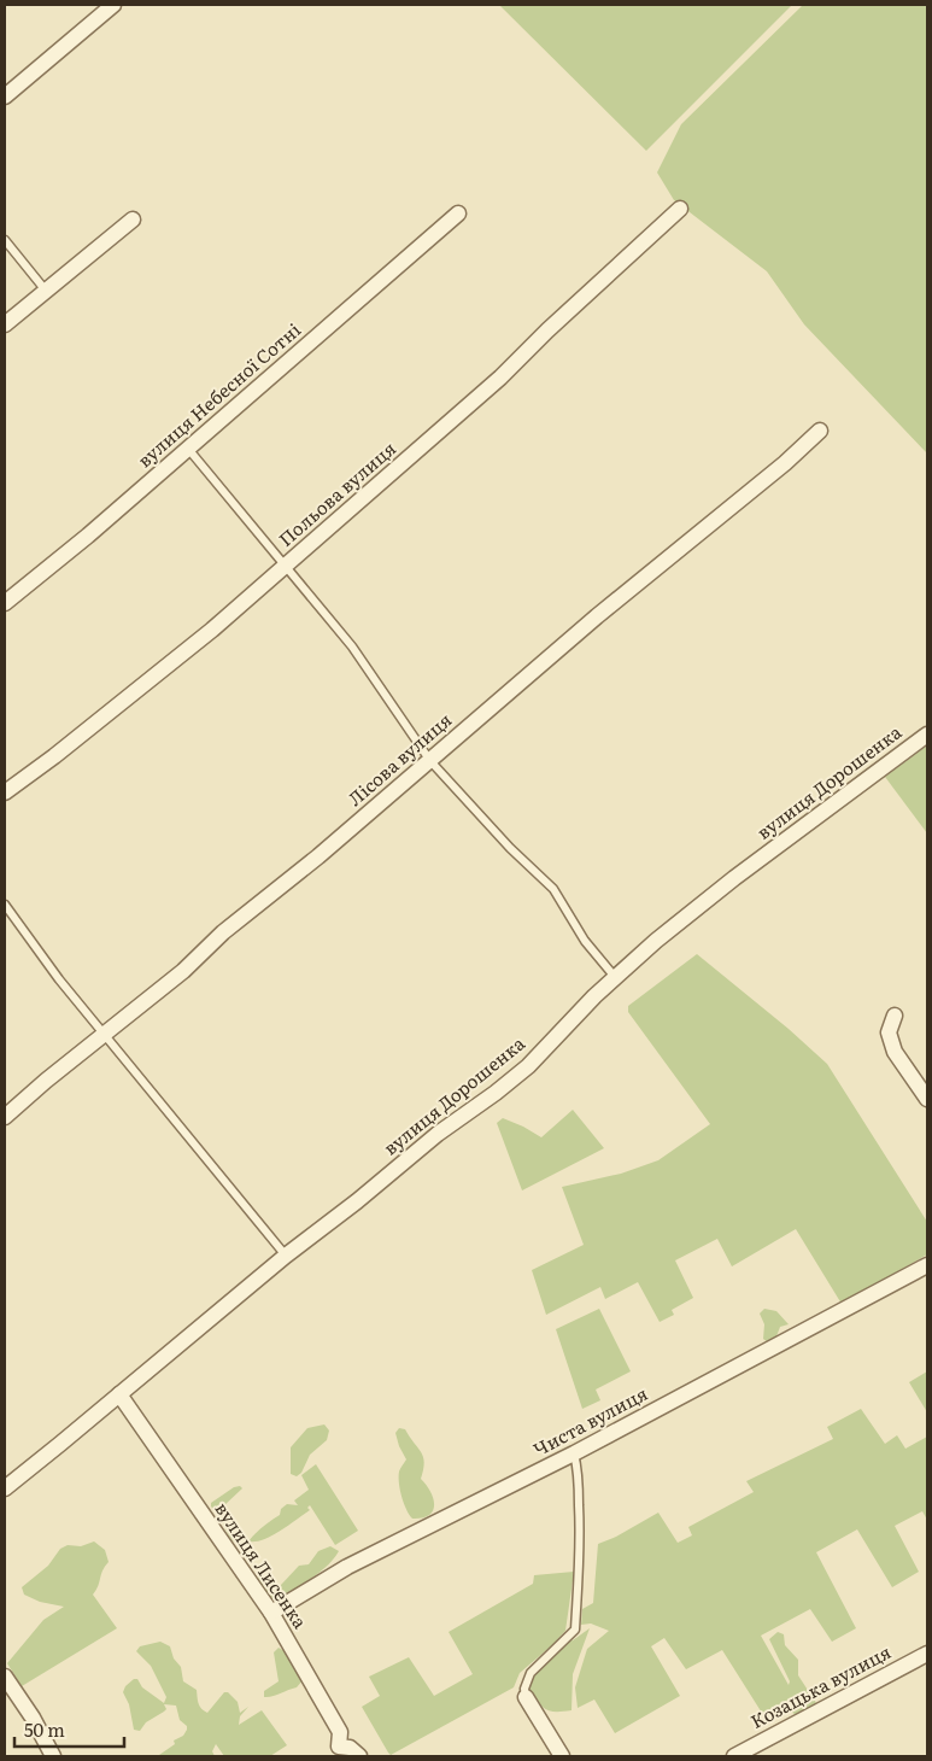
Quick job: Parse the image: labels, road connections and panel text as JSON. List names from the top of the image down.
{
  "streets": {
    "street": [
      "вулиця Небесної Сотні",
      "Польова вулиця",
      "Лісова вулиця",
      "вулиця Дорошенка",
      "Чиста вулиця",
      "вулиця Лисенка",
      "Козацька вулиця"
    ]
  },
  "crossings": [
    ["вулиця Дорошенка", "вулиця Лисенка"],
    ["Чиста вулиця", "вулиця Лисенка"]
  ],
  "scale_bar": "50 m"
}
